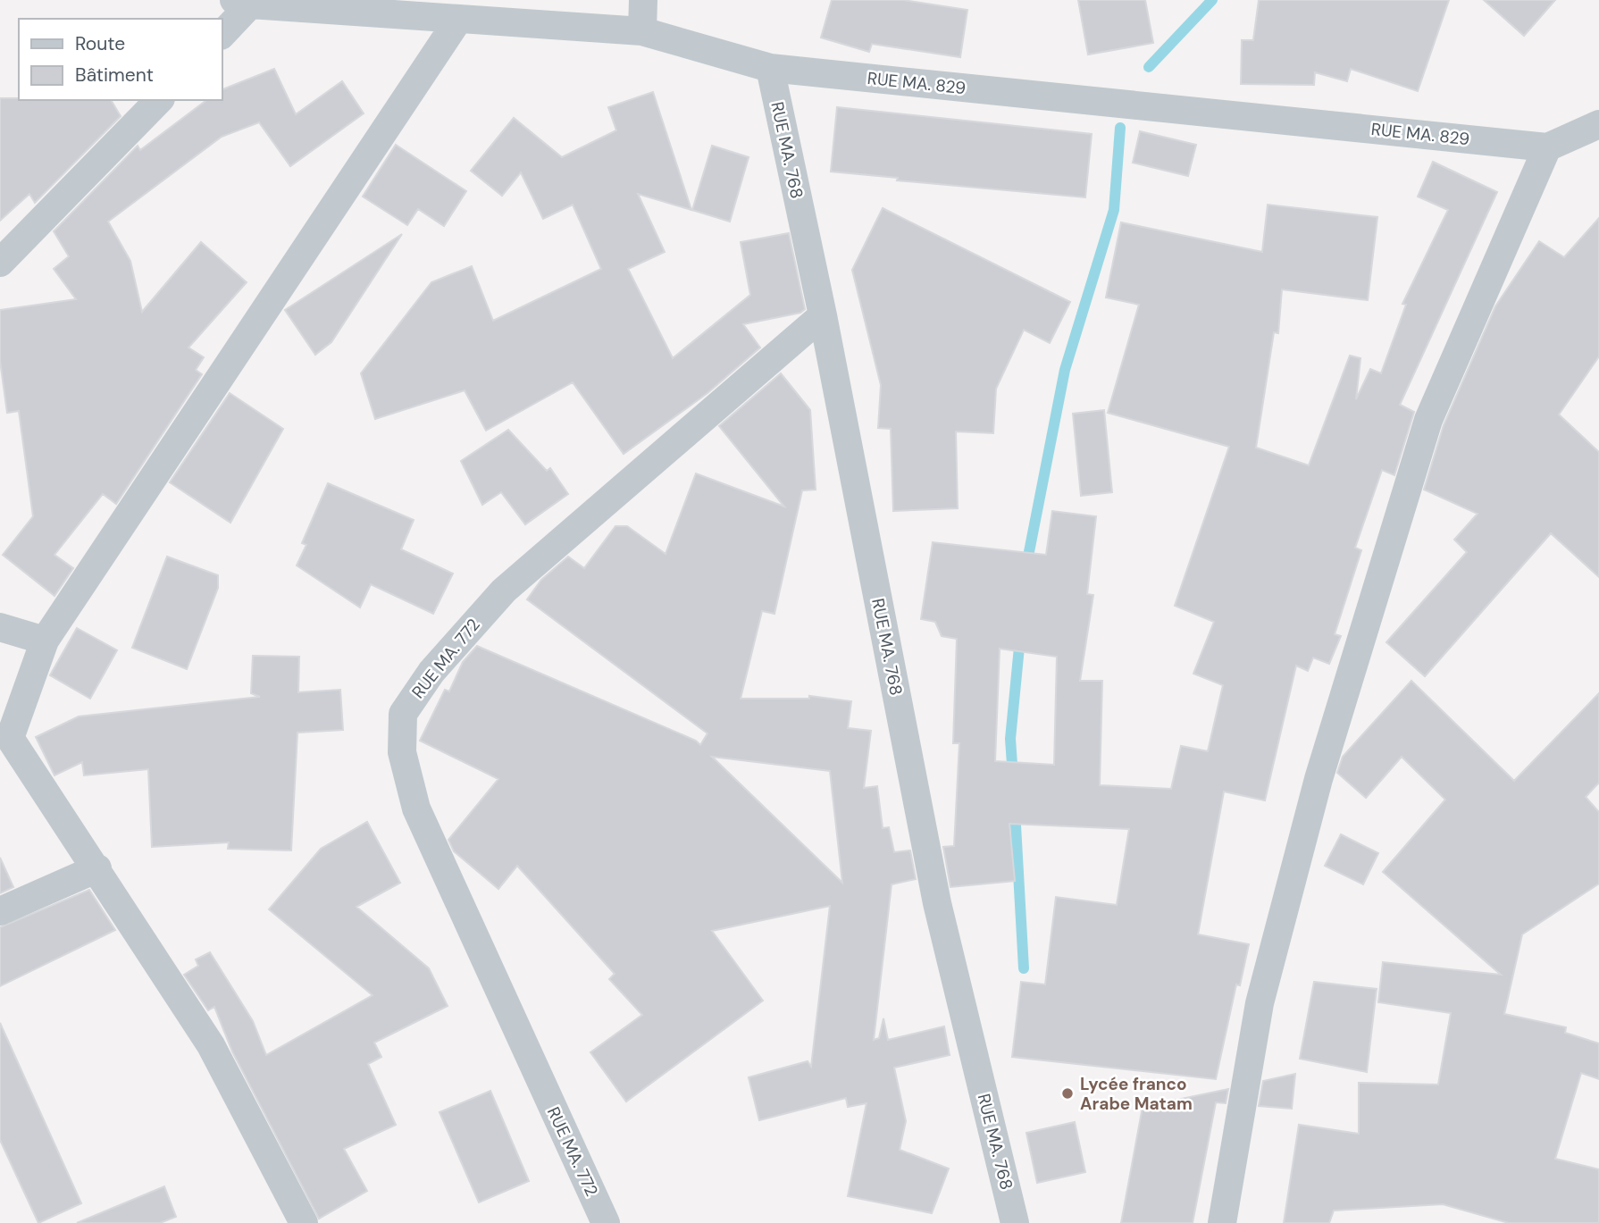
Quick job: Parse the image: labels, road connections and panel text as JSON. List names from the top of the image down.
{
  "streets": {
    "street": ["RUE MA. 829", "RUE MA. 768", "RUE MA. 772"]
  },
  "crossings": [
    ["RUE MA. 829", "RUE MA. 768"],
    ["RUE MA. 768", "RUE MA. 772"]
  ],
  "places": ["Lycée franco Arabe Matam"],
  "legend": ["Route", "Bâtiment"]
}
